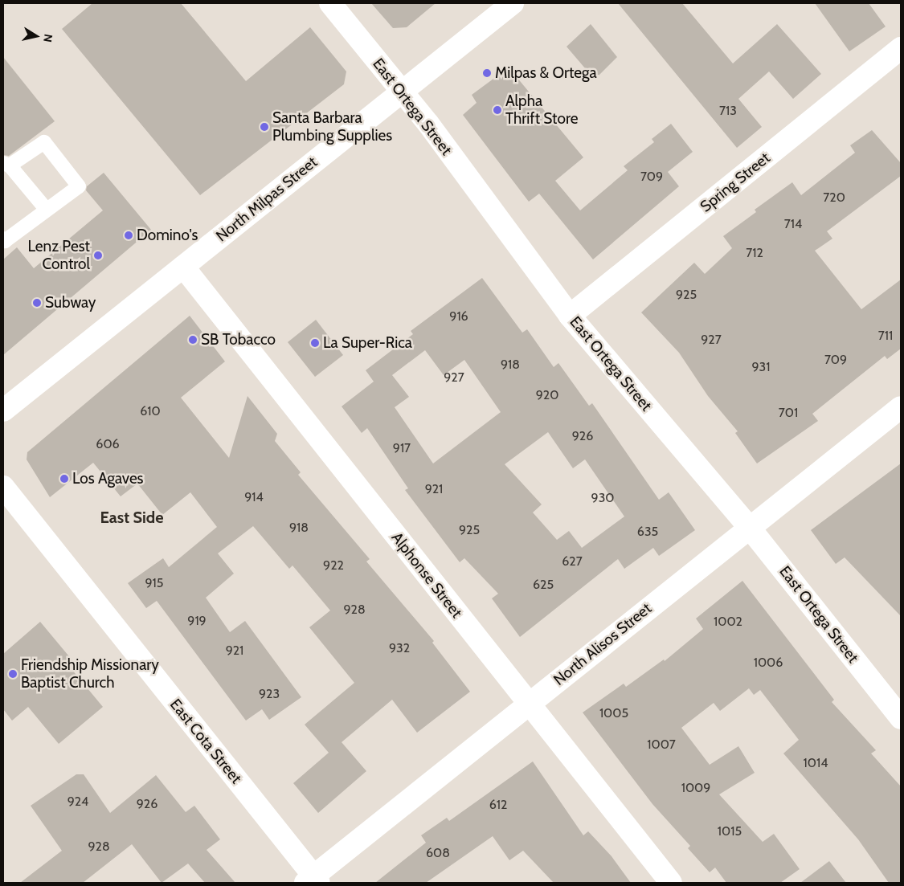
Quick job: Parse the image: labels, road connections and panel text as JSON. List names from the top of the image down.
{
  "streets": {
    "street": [
      "East Ortega Street",
      "Spring Street",
      "North Milpas Street",
      "Alphonse Street",
      "North Alisos Street",
      "East Cota Street"
    ]
  },
  "crossings": [
    ["East Ortega Street", "Spring Street"],
    ["East Ortega Street", "North Milpas Street"],
    ["East Ortega Street", "North Alisos Street"],
    ["North Milpas Street", "Alphonse Street"],
    ["Alphonse Street", "North Alisos Street"],
    ["North Alisos Street", "East Cota Street"]
  ],
  "districts": ["East Side"],
  "places": [
    "Milpas & Ortega",
    "Alpha Thrift Store",
    "Santa Barbara Plumbing Supplies",
    "Domino's",
    "Lenz Pest Control",
    "Subway",
    "SB Tobacco",
    "La Super-Rica",
    "Los Agaves",
    "Friendship Missionary Baptist Church"
  ],
  "house_numbers": [
    "713",
    "709",
    "720",
    "714",
    "712",
    "925",
    "916",
    "711",
    "927",
    "709",
    "918",
    "931",
    "927",
    "920",
    "610",
    "701",
    "926",
    "606",
    "917",
    "921",
    "914",
    "930",
    "918",
    "925",
    "635",
    "627",
    "922",
    "915",
    "625",
    "928",
    "919",
    "1002",
    "932",
    "921",
    "1006",
    "923",
    "1005",
    "1007",
    "1014",
    "1009",
    "924",
    "926",
    "612",
    "1015",
    "928",
    "608"
  ],
  "north": "right"
}
